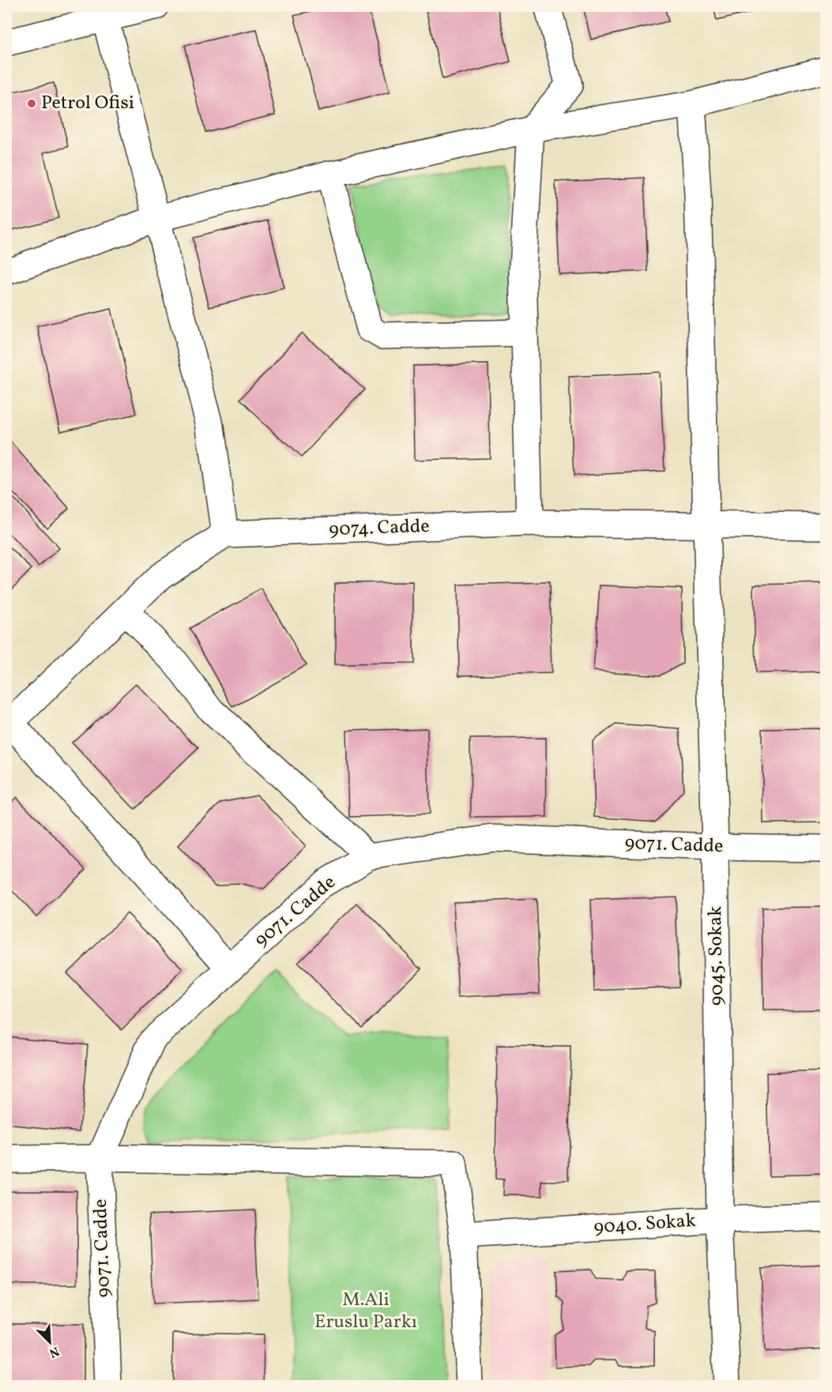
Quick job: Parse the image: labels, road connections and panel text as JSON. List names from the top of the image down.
{
  "streets": {
    "street": [
      "9074. Cadde",
      "9071. Cadde",
      "9045. Sokak",
      "9040. Sokak"
    ]
  },
  "crossings": [
    ["9074. Cadde", "9045. Sokak"],
    ["9071. Cadde", "9045. Sokak"],
    ["9045. Sokak", "9040. Sokak"]
  ],
  "parks": ["M.Ali Eruslu Parkı"],
  "places": ["Petrol Ofisi"],
  "north": "bottom right"
}
